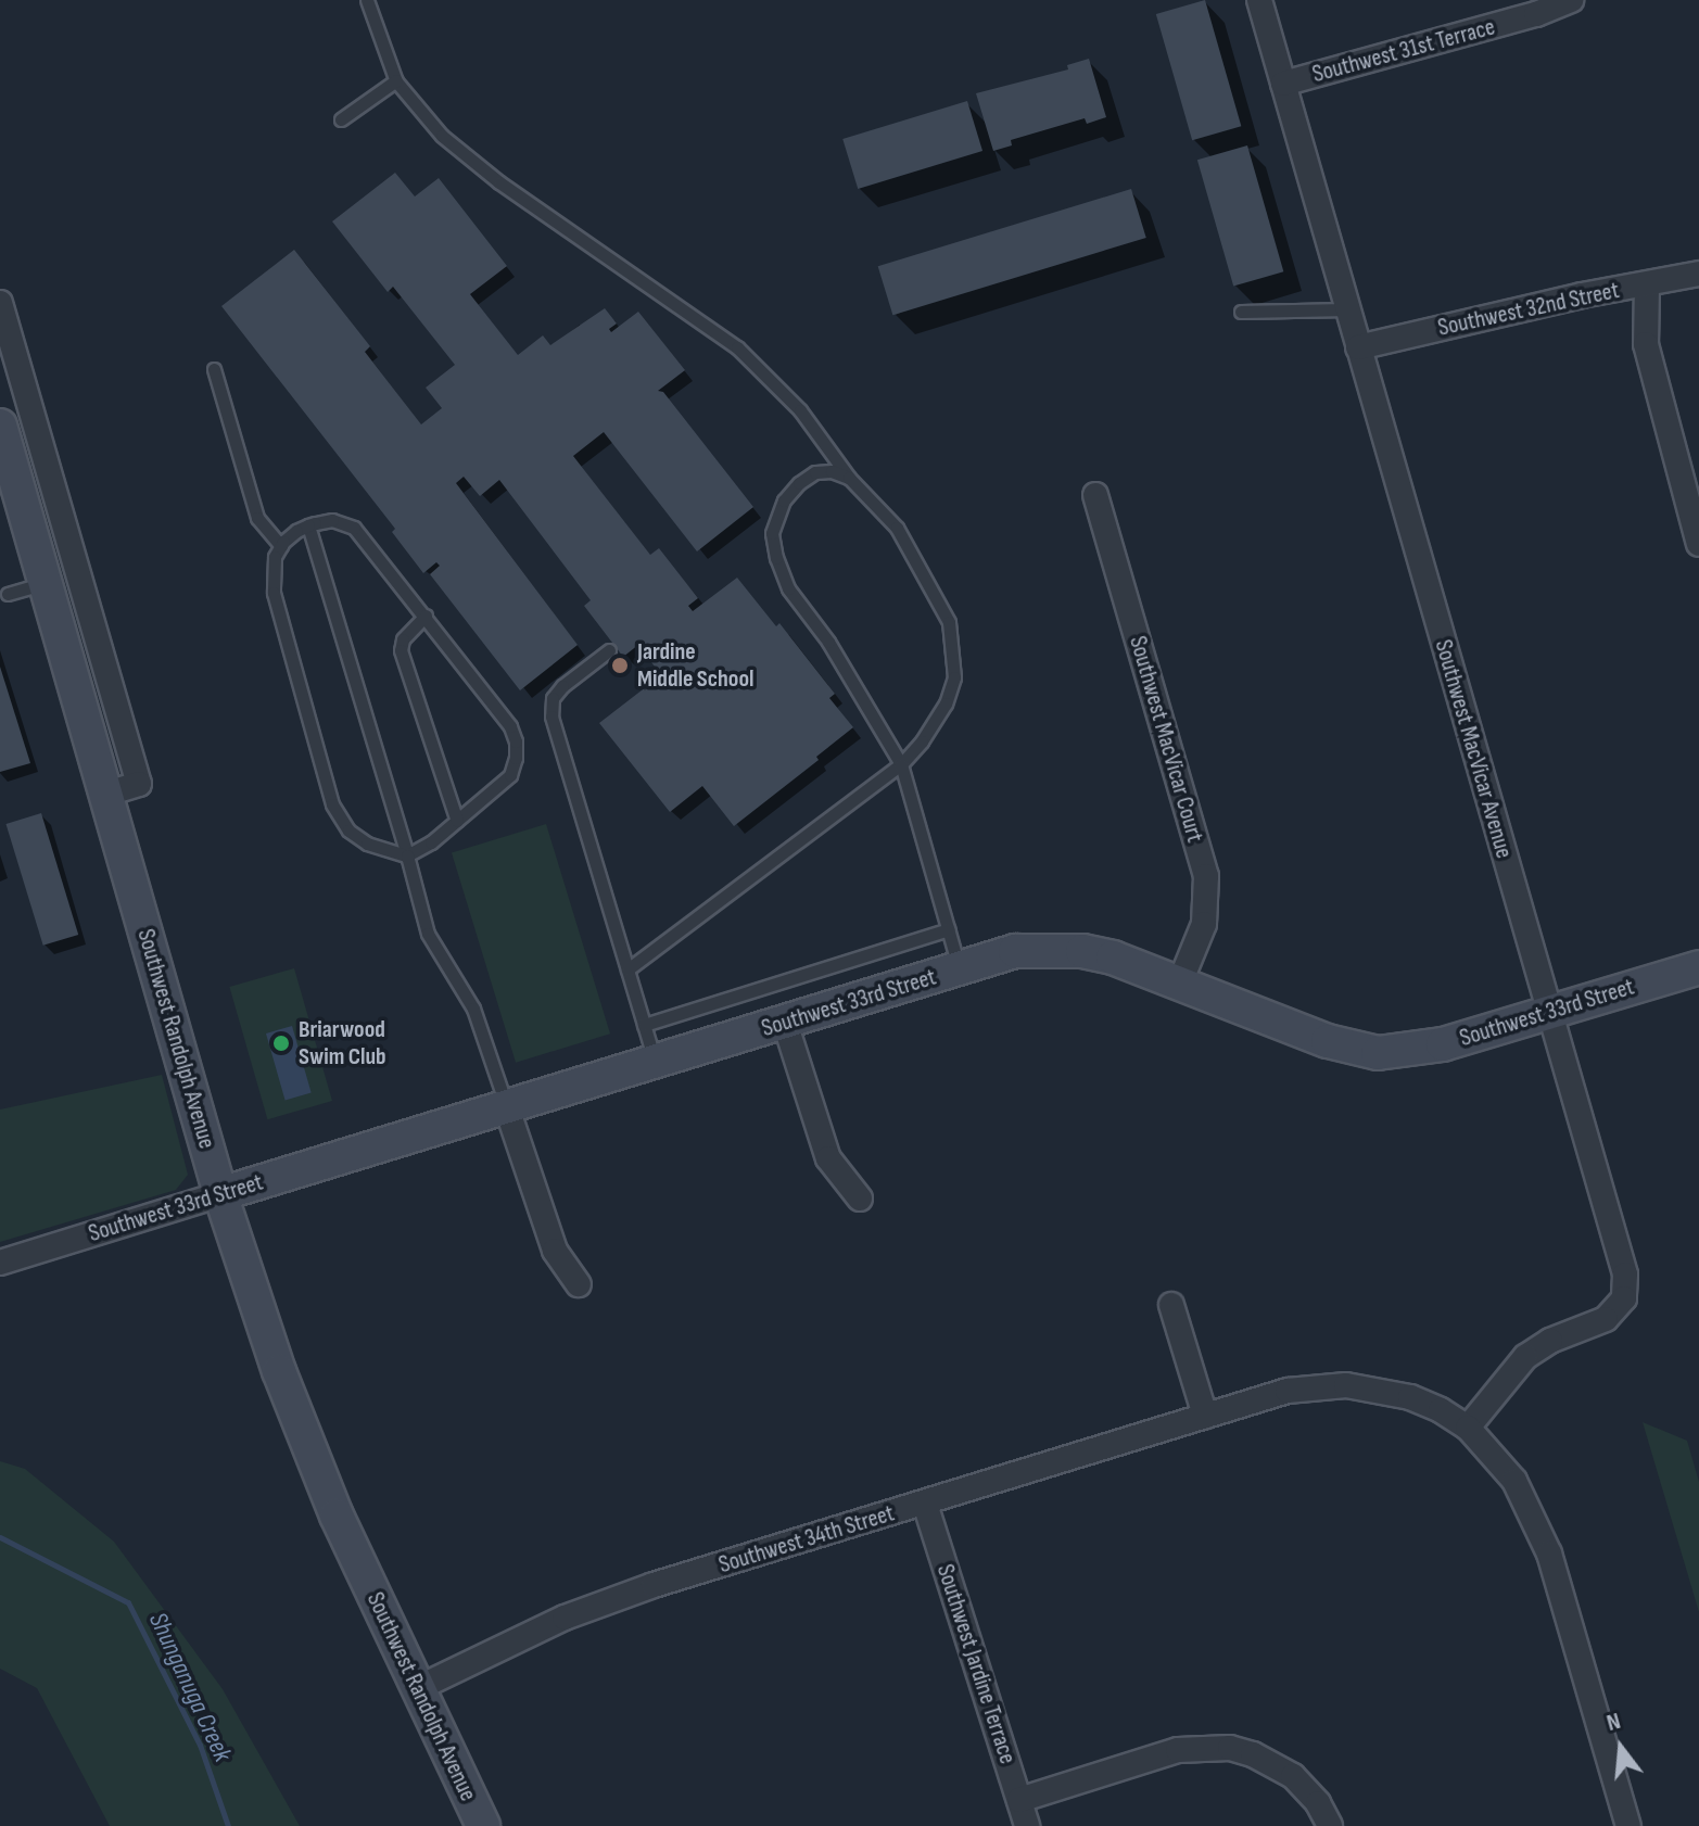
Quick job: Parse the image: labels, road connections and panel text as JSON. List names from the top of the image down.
{
  "streets": {
    "street": [
      "Southwest 31st Terrace",
      "Southwest 32nd Street",
      "Southwest MacVicar Court",
      "Southwest MacVicar Avenue",
      "Southwest 33rd Street",
      "Southwest Randolph Avenue",
      "Southwest 34th Street",
      "Southwest Jardine Terrace"
    ]
  },
  "crossings": [
    ["Southwest 31st Terrace", "Southwest MacVicar Avenue"],
    ["Southwest 32nd Street", "Southwest MacVicar Avenue"],
    ["Southwest MacVicar Court", "Southwest 33rd Street"],
    ["Southwest MacVicar Avenue", "Southwest 33rd Street"],
    ["Southwest MacVicar Avenue", "Southwest 34th Street"],
    ["Southwest 33rd Street", "Southwest Randolph Avenue"],
    ["Southwest Randolph Avenue", "Southwest 34th Street"],
    ["Southwest 34th Street", "Southwest Jardine Terrace"]
  ],
  "water": ["Shunganuga Creek"],
  "places": ["Jardine Middle School", "Briarwood Swim Club"],
  "north": "top"
}
